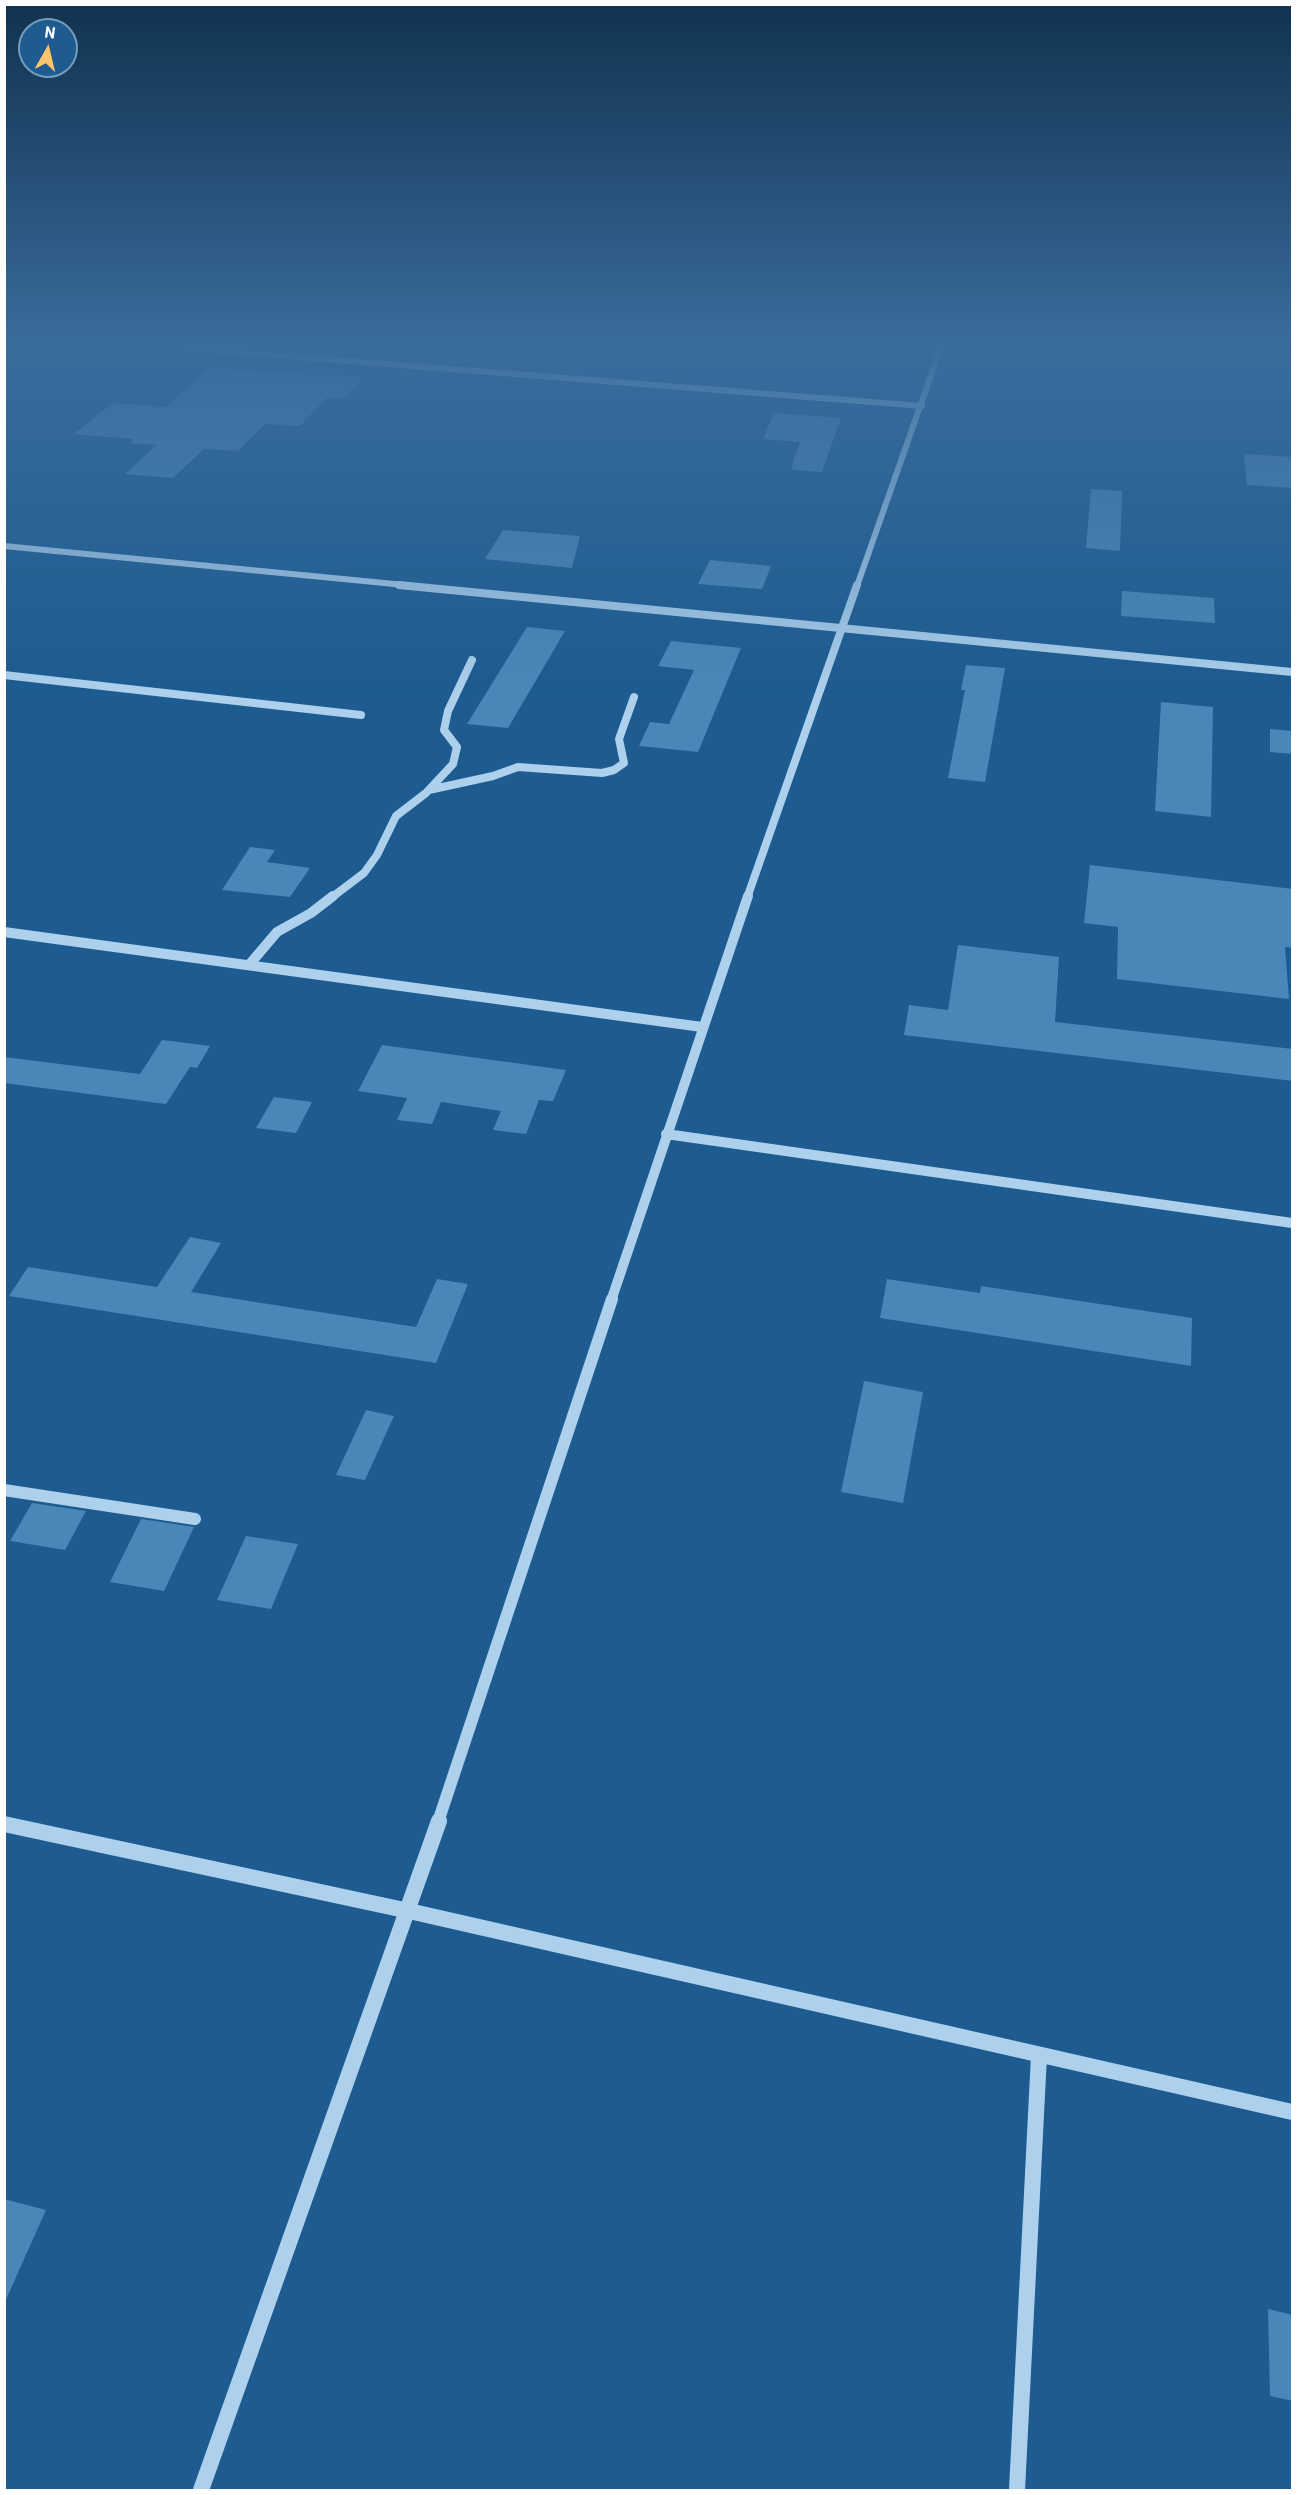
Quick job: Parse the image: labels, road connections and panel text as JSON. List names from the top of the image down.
{
  "north": "top"
}
